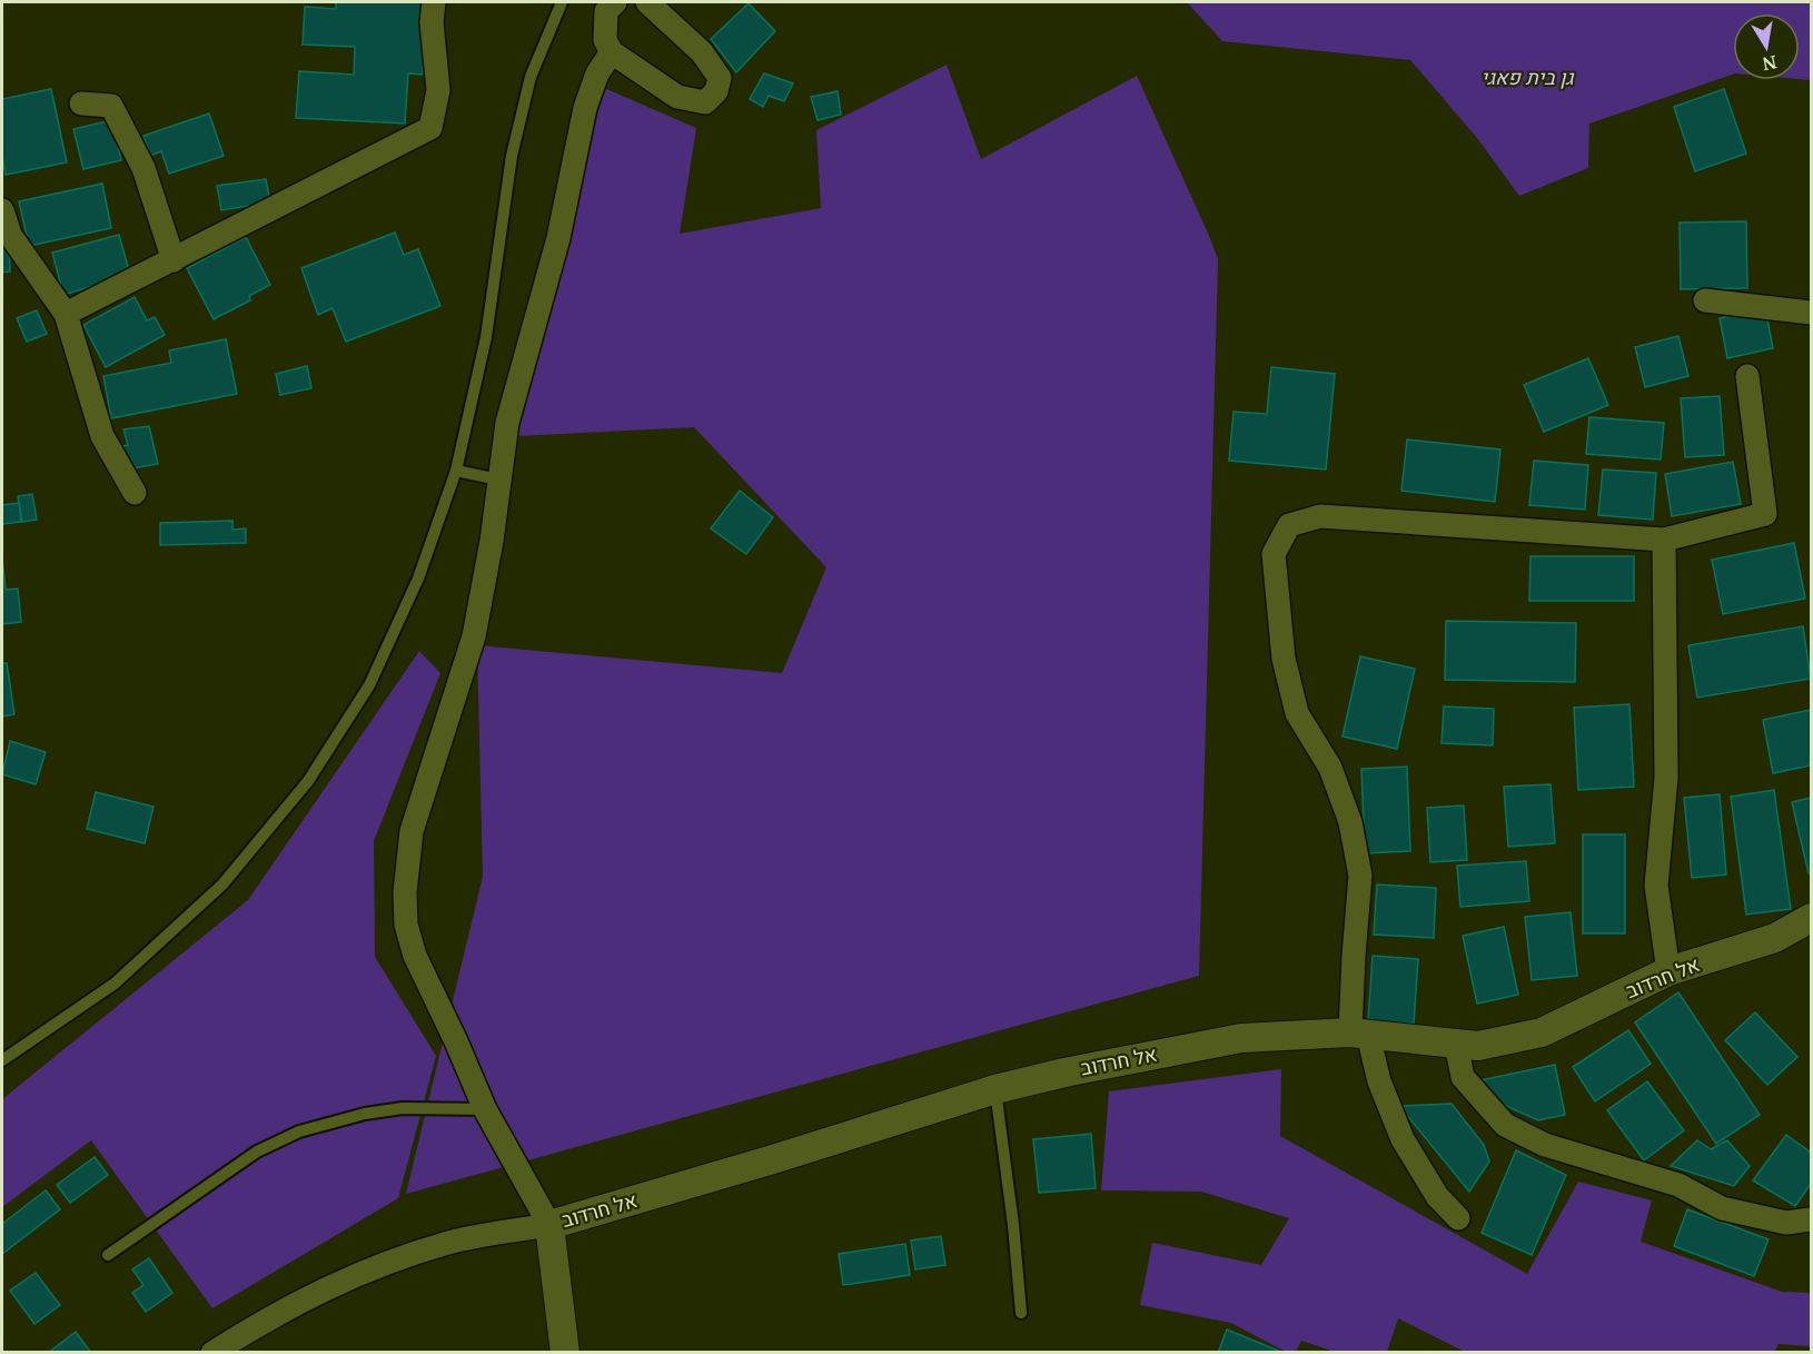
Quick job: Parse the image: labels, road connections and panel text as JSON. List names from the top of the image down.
{
  "streets": {
    "street": ["אל חרדוב"]
  },
  "parks": ["גן בית פאגי"],
  "north": "bottom"
}
